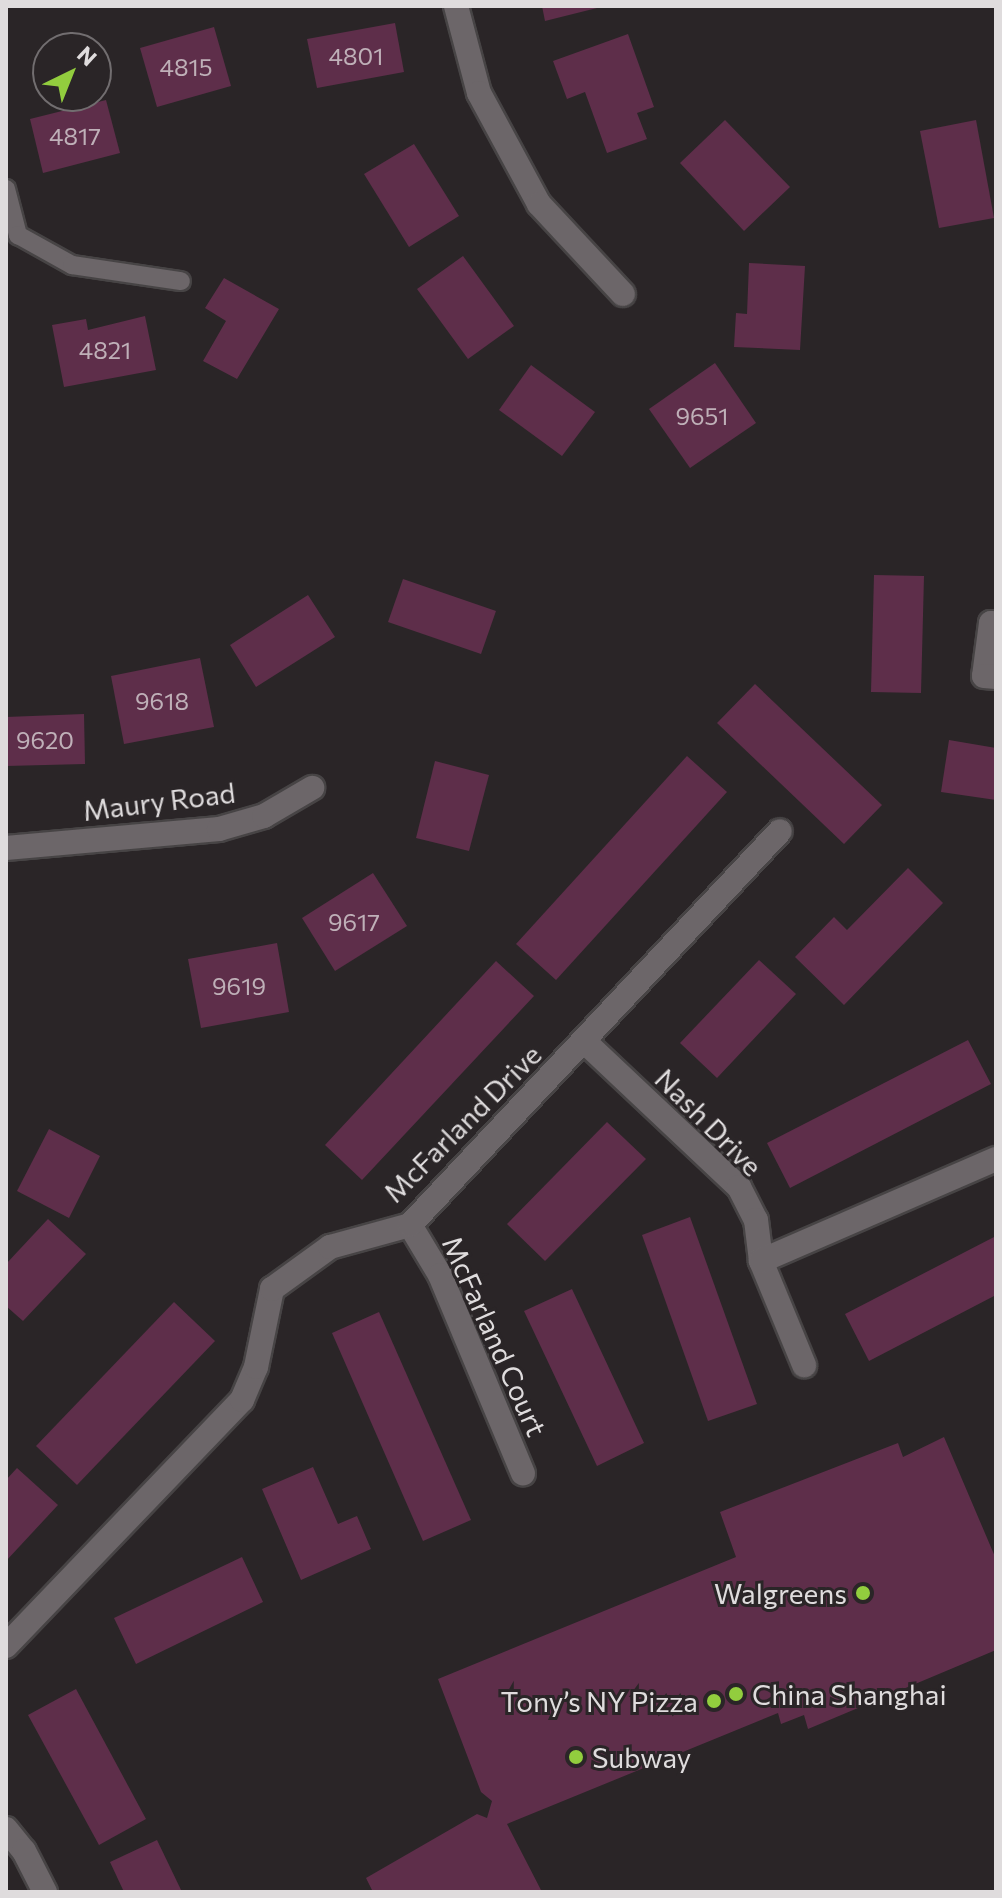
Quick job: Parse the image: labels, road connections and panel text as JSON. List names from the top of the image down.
{
  "streets": {
    "street": [
      "Maury Road",
      "Nash Drive",
      "McFarland Drive",
      "McFarland Court"
    ]
  },
  "crossings": [
    ["Nash Drive", "McFarland Drive"],
    ["McFarland Drive", "McFarland Court"]
  ],
  "places": [
    "Walgreens",
    "China Shanghai",
    "Tony’s NY Pizza",
    "Subway"
  ],
  "house_numbers": [
    "4801",
    "4815",
    "4817",
    "4821",
    "9651",
    "9618",
    "9620",
    "9617",
    "9619"
  ],
  "north": "top right"
}
